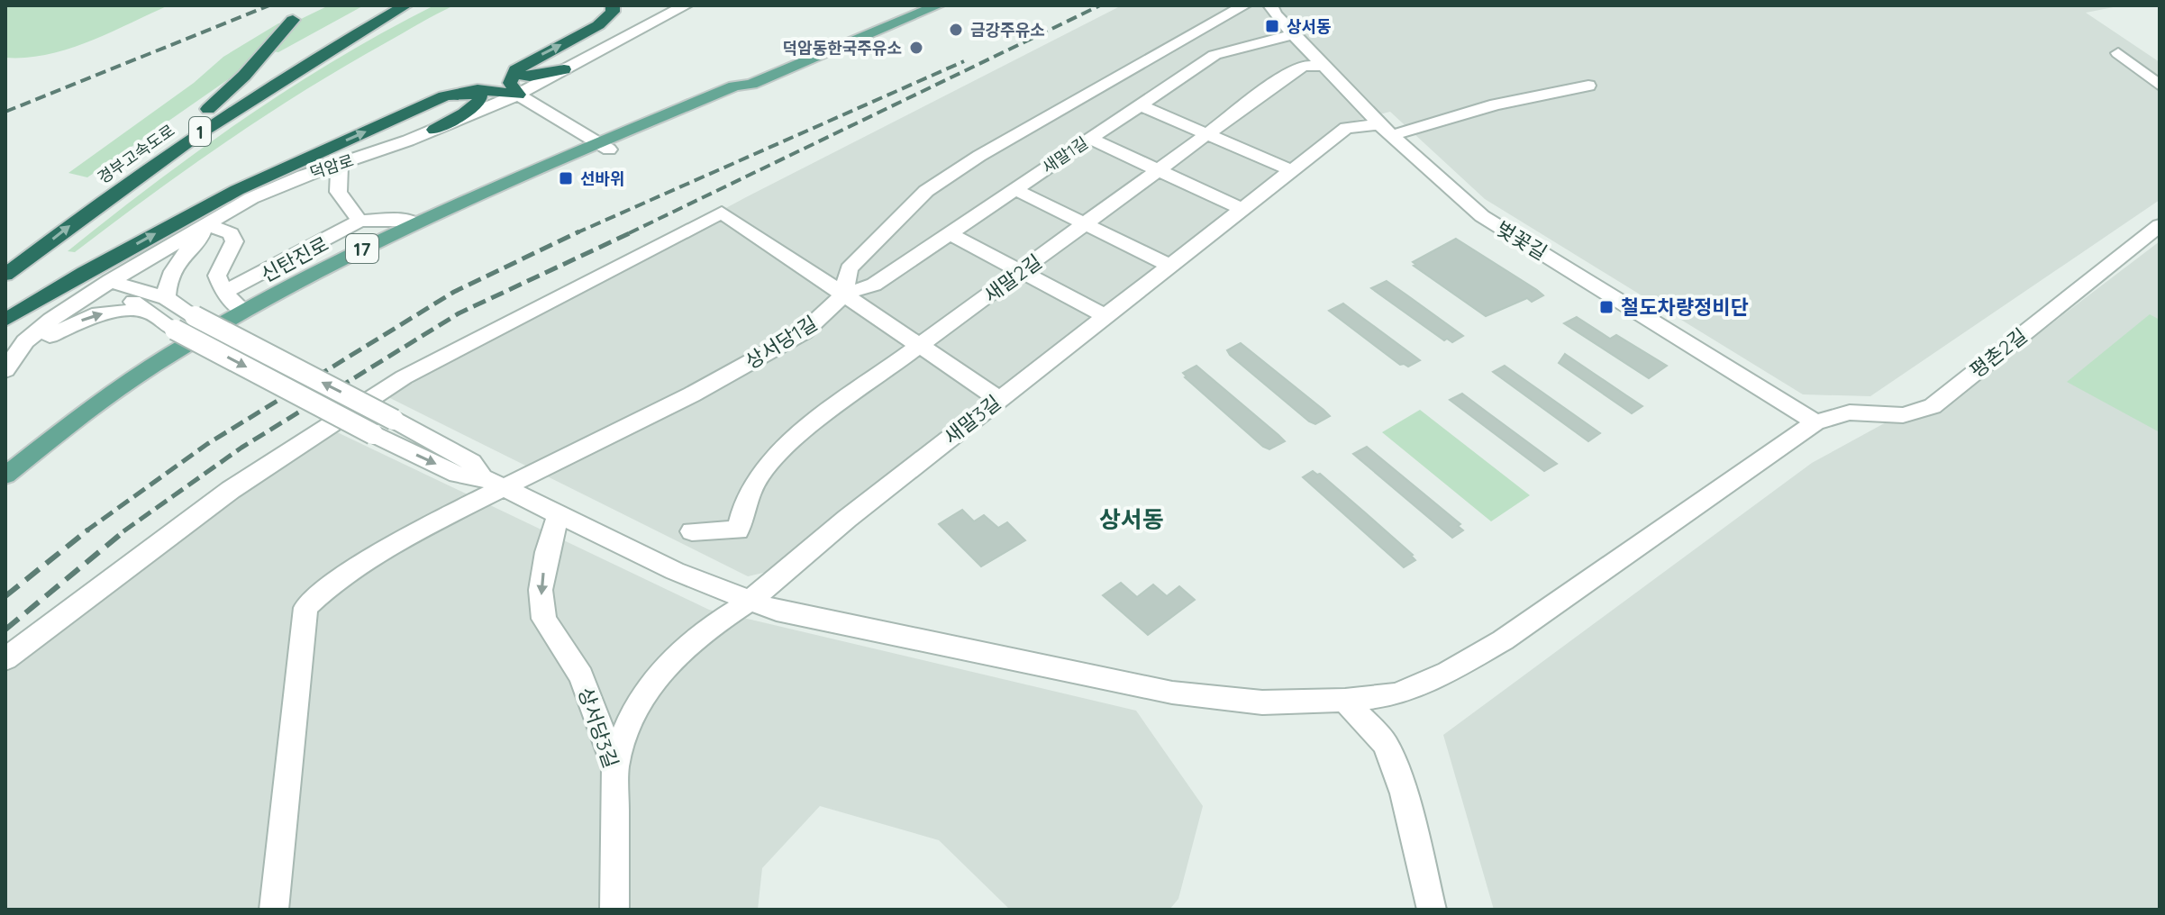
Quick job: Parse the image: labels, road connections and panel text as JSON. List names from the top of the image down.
{
  "streets": {
    "highway": ["1", "경부고속도로"],
    "main road": ["17", "신탄진로"],
    "street": [
      "새말1길",
      "덕암로",
      "벚꽃길",
      "새말2길",
      "상서당1길",
      "평촌2길",
      "새말3길",
      "상서당3길"
    ]
  },
  "crossings": [
    ["새말1길", "벚꽃길"],
    ["새말1길", "상서당1길"],
    ["벚꽃길", "새말2길"],
    ["벚꽃길", "평촌2길"],
    ["벚꽃길", "새말3길"],
    ["상서당1길", "평촌2길"],
    ["평촌2길", "새말3길"],
    ["평촌2길", "상서당3길"],
    ["새말3길", "상서당3길"]
  ],
  "one_way": ["상서당3길"],
  "districts": ["상서동"],
  "places": {
    "transit": ["상서동", "선바위", "철도차량정비단"],
    "other": ["금강주유소", "덕암동한국주유소"]
  }
}
